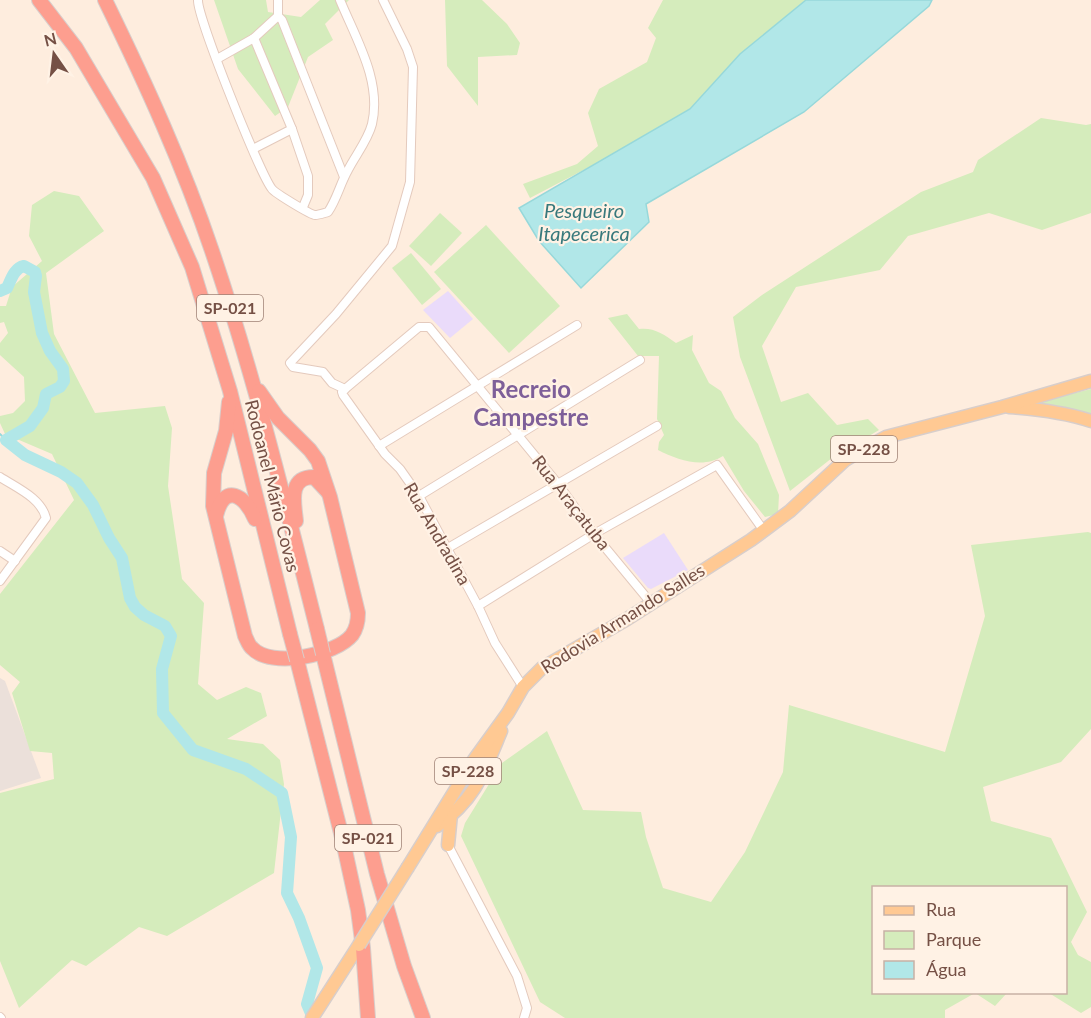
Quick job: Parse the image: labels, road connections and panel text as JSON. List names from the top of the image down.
{
  "streets": {
    "highway": ["SP-021", "Rodoanel Mário Covas"],
    "main road": ["SP-228", "Rodovia Armando Salles"],
    "street": ["Rua Araçatuba", "Rua Andradina"]
  },
  "crossings": [
    ["Rua Araçatuba", "Rua Andradina"],
    ["Rua Araçatuba", "Rodovia Armando Salles"],
    ["Rua Andradina", "Rodovia Armando Salles"]
  ],
  "districts": ["Recreio Campestre"],
  "water": ["Pesqueiro Itapecerica"],
  "legend": ["Rua", "Parque", "Água"],
  "north": "top"
}
